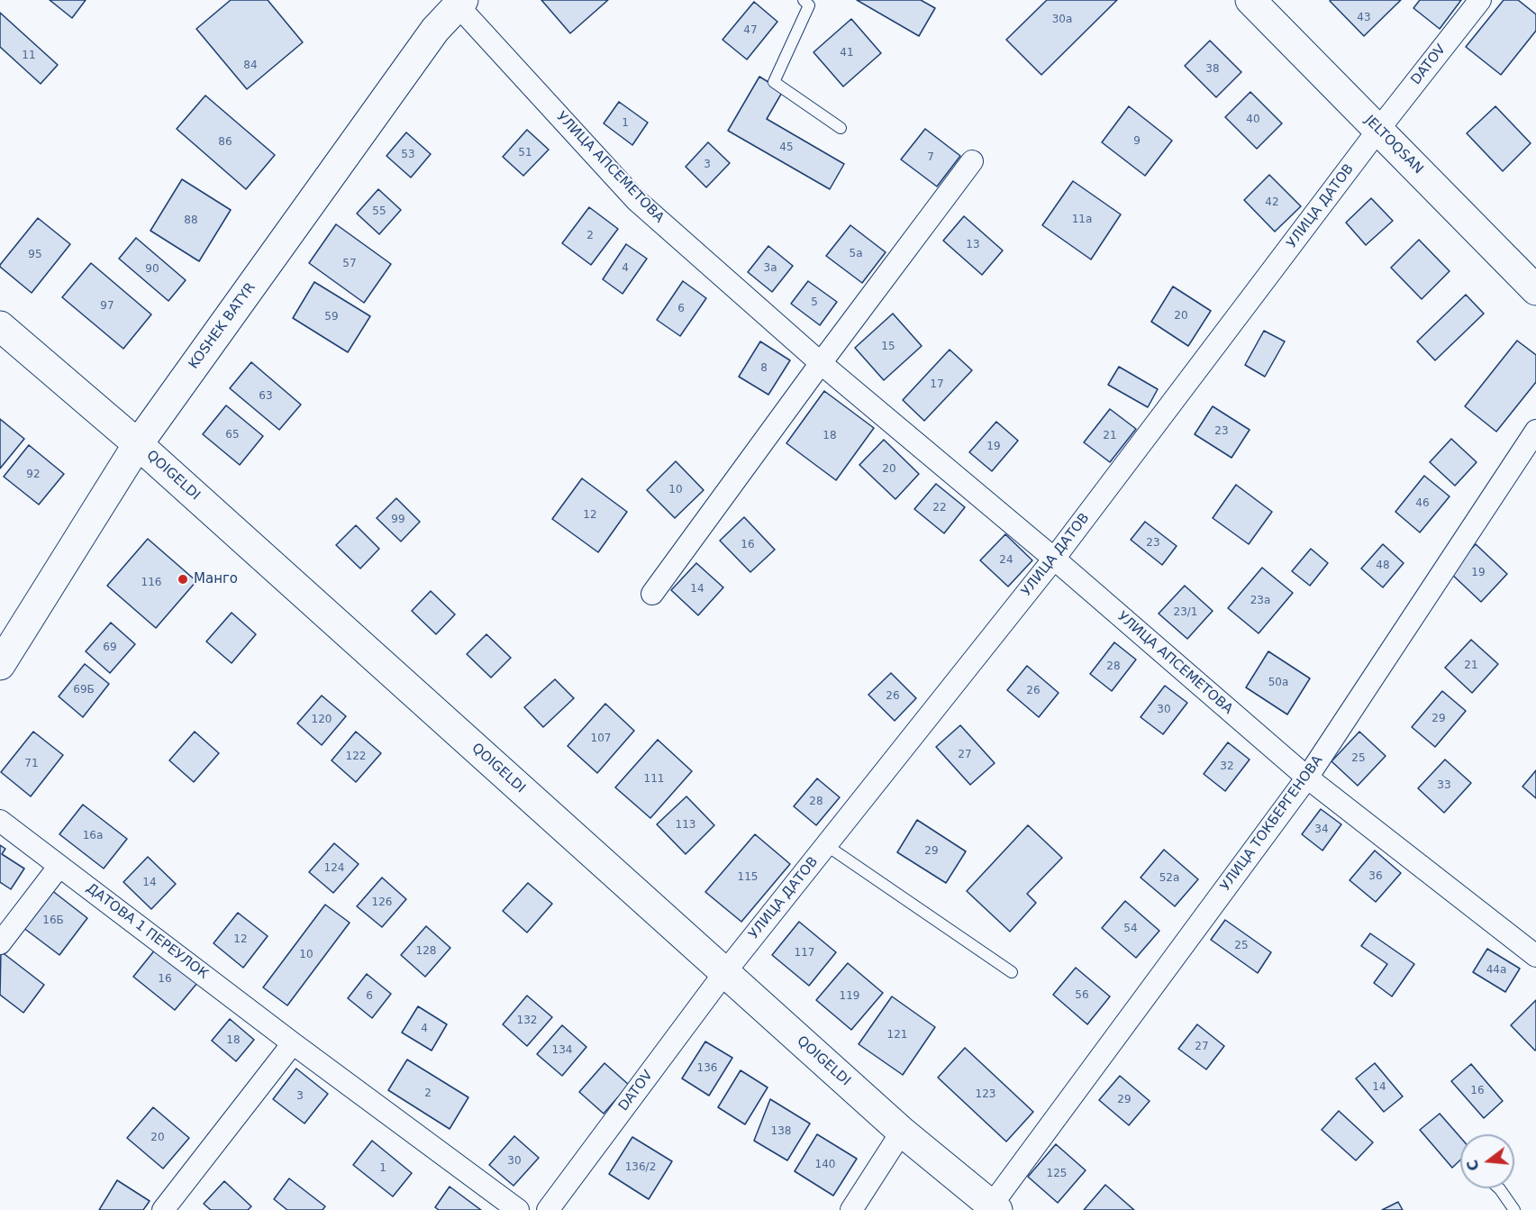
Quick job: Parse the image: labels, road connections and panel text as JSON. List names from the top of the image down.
{
  "streets": {
    "street": [
      "DATOV",
      "JELTOQSAN",
      "УЛИЦА АПСЕМЕТОВА",
      "УЛИЦА ДАТОВ",
      "KOSHEK BATYR",
      "QOIGELDI",
      "УЛИЦА ТОКБЕРГЕНОВА",
      "ДАТОВА 1 ПЕРЕУЛОК"
    ]
  },
  "crossings": [
    ["DATOV", "JELTOQSAN"],
    ["DATOV", "УЛИЦА ДАТОВ"],
    ["DATOV", "QOIGELDI"],
    ["JELTOQSAN", "УЛИЦА ДАТОВ"],
    ["УЛИЦА АПСЕМЕТОВА", "УЛИЦА ДАТОВ"],
    ["УЛИЦА АПСЕМЕТОВА", "KOSHEK BATYR"],
    ["УЛИЦА АПСЕМЕТОВА", "УЛИЦА ТОКБЕРГЕНОВА"],
    ["УЛИЦА ДАТОВ", "QOIGELDI"],
    ["KOSHEK BATYR", "QOIGELDI"],
    ["QOIGELDI", "УЛИЦА ТОКБЕРГЕНОВА"]
  ],
  "places": ["Манго"],
  "house_numbers": [
    "43",
    "30а",
    "47",
    "41",
    "11",
    "84",
    "38",
    "40",
    "1",
    "9",
    "86",
    "45",
    "51",
    "53",
    "7",
    "3",
    "42",
    "55",
    "11а",
    "88",
    "2",
    "13",
    "5а",
    "95",
    "57",
    "4",
    "3а",
    "90",
    "5",
    "97",
    "6",
    "20",
    "59",
    "15",
    "8",
    "17",
    "63",
    "23",
    "65",
    "18",
    "21",
    "19",
    "20",
    "92",
    "10",
    "46",
    "22",
    "12",
    "99",
    "23",
    "16",
    "24",
    "48",
    "19",
    "116",
    "14",
    "23а",
    "23/1",
    "69",
    "21",
    "28",
    "50а",
    "69Б",
    "26",
    "26",
    "30",
    "29",
    "120",
    "107",
    "27",
    "122",
    "25",
    "71",
    "32",
    "111",
    "33",
    "28",
    "113",
    "34",
    "16а",
    "29",
    "124",
    "36",
    "115",
    "52а",
    "14",
    "126",
    "16Б",
    "54",
    "12",
    "25",
    "128",
    "117",
    "10",
    "44а",
    "16",
    "56",
    "6",
    "119",
    "132",
    "4",
    "121",
    "18",
    "27",
    "134",
    "136",
    "14",
    "16",
    "2",
    "123",
    "3",
    "29",
    "138",
    "20",
    "30",
    "140",
    "136/2",
    "1",
    "125"
  ],
  "north": "left"
}
